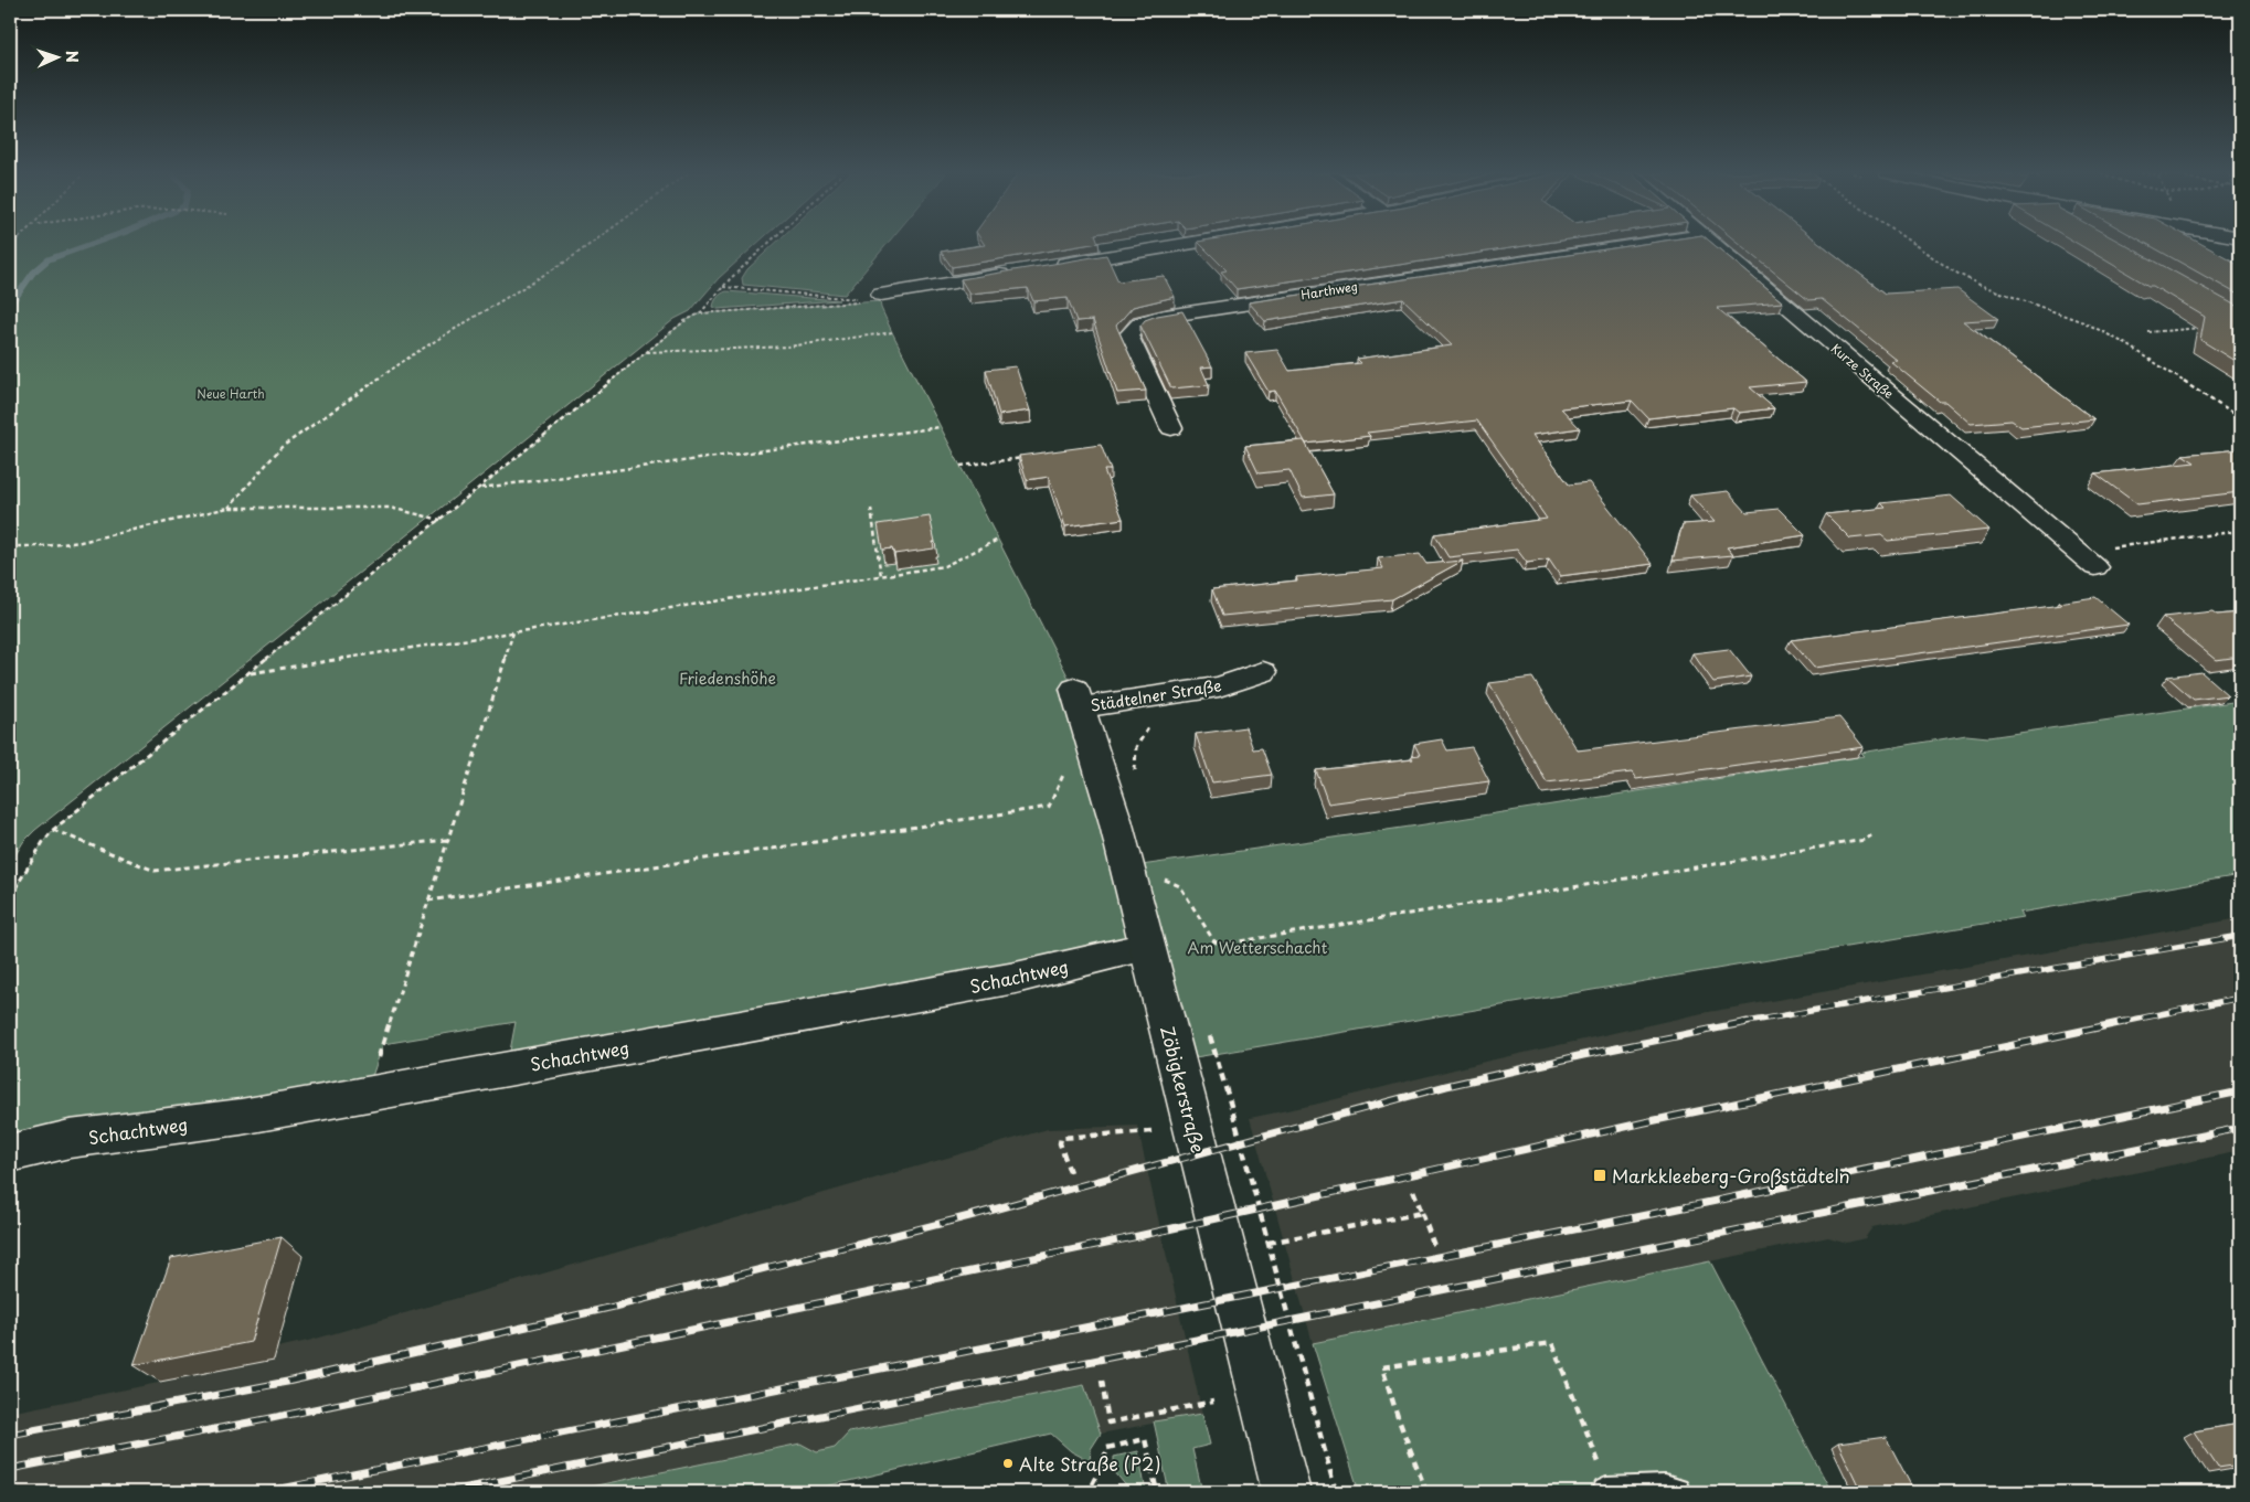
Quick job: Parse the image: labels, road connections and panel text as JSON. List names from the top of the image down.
{
  "streets": {
    "street": [
      "Harthweg",
      "Kurze Straße",
      "Städtelner Straße",
      "Schachtweg",
      "Zöbigkerstraße"
    ]
  },
  "crossings": [
    ["Städtelner Straße", "Zöbigkerstraße"],
    ["Schachtweg", "Zöbigkerstraße"]
  ],
  "parks": ["Neue Harth", "Friedenshöhe", "Am Wetterschacht"],
  "places": {
    "transit": ["Markkleeberg-Großstädteln"],
    "other": ["Alte Straße (P2)"]
  },
  "north": "right"
}
